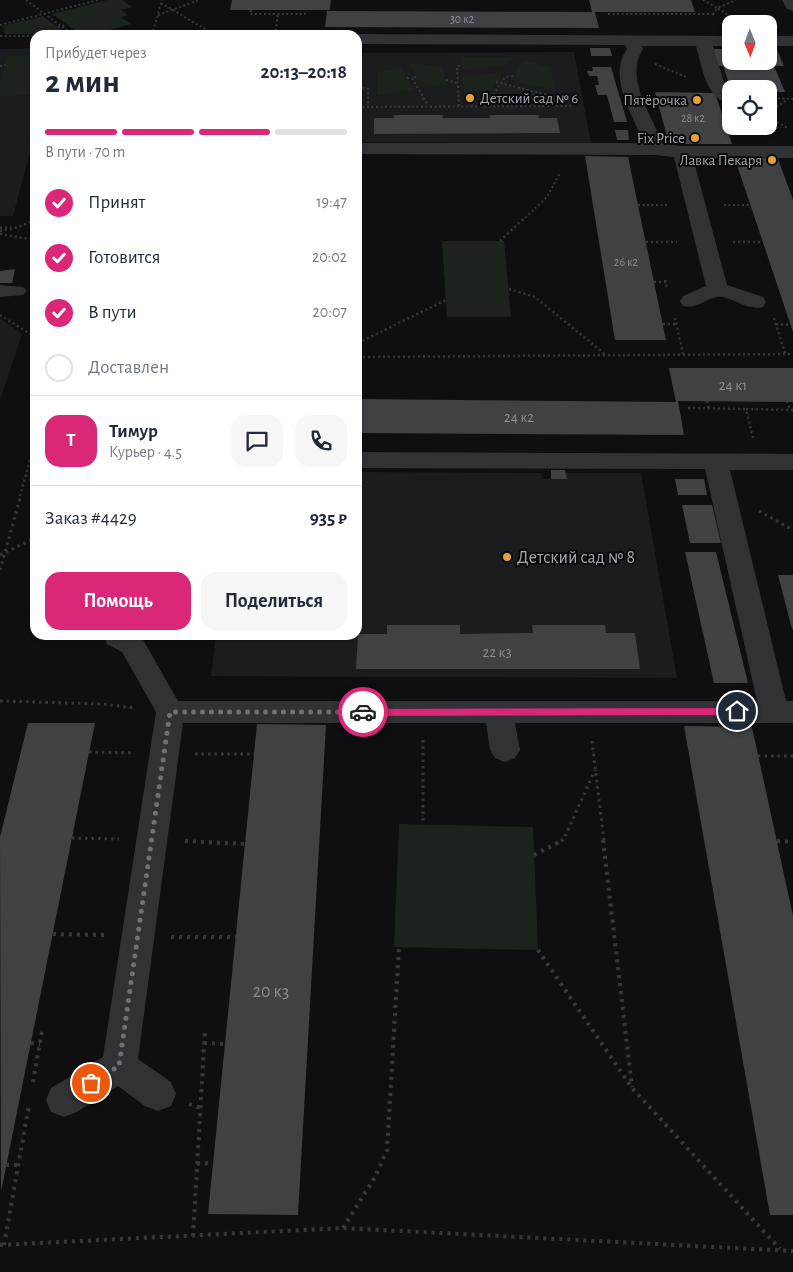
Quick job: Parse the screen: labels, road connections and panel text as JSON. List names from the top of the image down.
{
  "places": [
    "Детский сад № 6",
    "Пятёрочка",
    "Fix Price",
    "Лавка Пекаря",
    "Детский сад № 8"
  ],
  "house_numbers": [
    "30 к2",
    "28 к2",
    "26 к2",
    "24 к1",
    "24 к2",
    "22 к3",
    "20 к3"
  ],
  "north": "bottom",
  "page": {
    "heading": ["2 мин", "Прибудет через", "20:13–20:18"],
    "panel": [
      "Тимур",
      "Курьер · 4.5",
      "Заказ #4429",
      "935 ₽"
    ],
    "bar": "В пути · 70 m",
    "list": [
      ["Принят", "19:47"],
      ["Готовится", "20:02"],
      ["В пути", "20:07"],
      "Доставлен"
    ],
    "round": "Т",
    "buttons": ["Помощь", "Поделиться"]
  }
}
